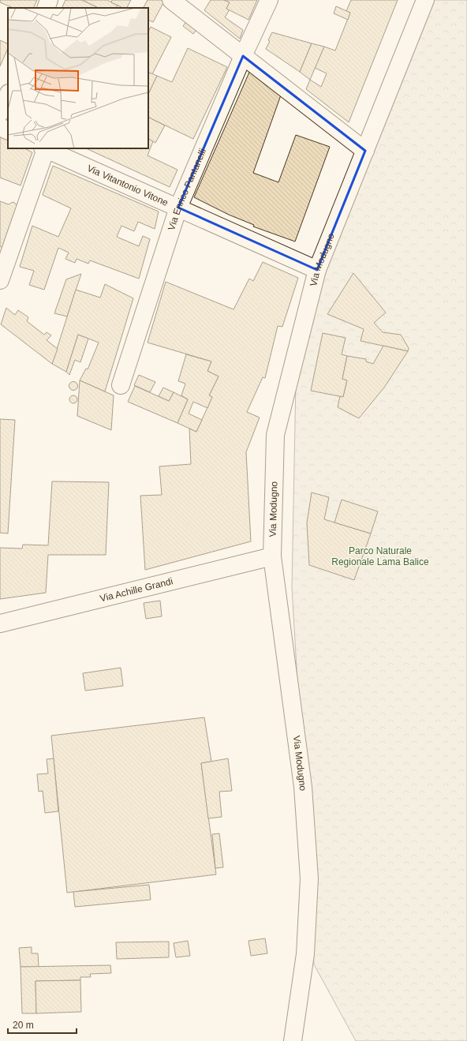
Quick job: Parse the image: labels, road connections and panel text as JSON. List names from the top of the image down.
{
  "streets": {
    "street": [
      "Via Vitantonio Vitone",
      "Via Enrico Pantanelli",
      "Via Modugno",
      "Via Achille Grandi"
    ]
  },
  "crossings": [
    ["Via Vitantonio Vitone", "Via Enrico Pantanelli"],
    ["Via Vitantonio Vitone", "Via Modugno"],
    ["Via Modugno", "Via Achille Grandi"]
  ],
  "parks": ["Parco Naturale Regionale Lama Balice"],
  "scale_bar": "20 m"
}
